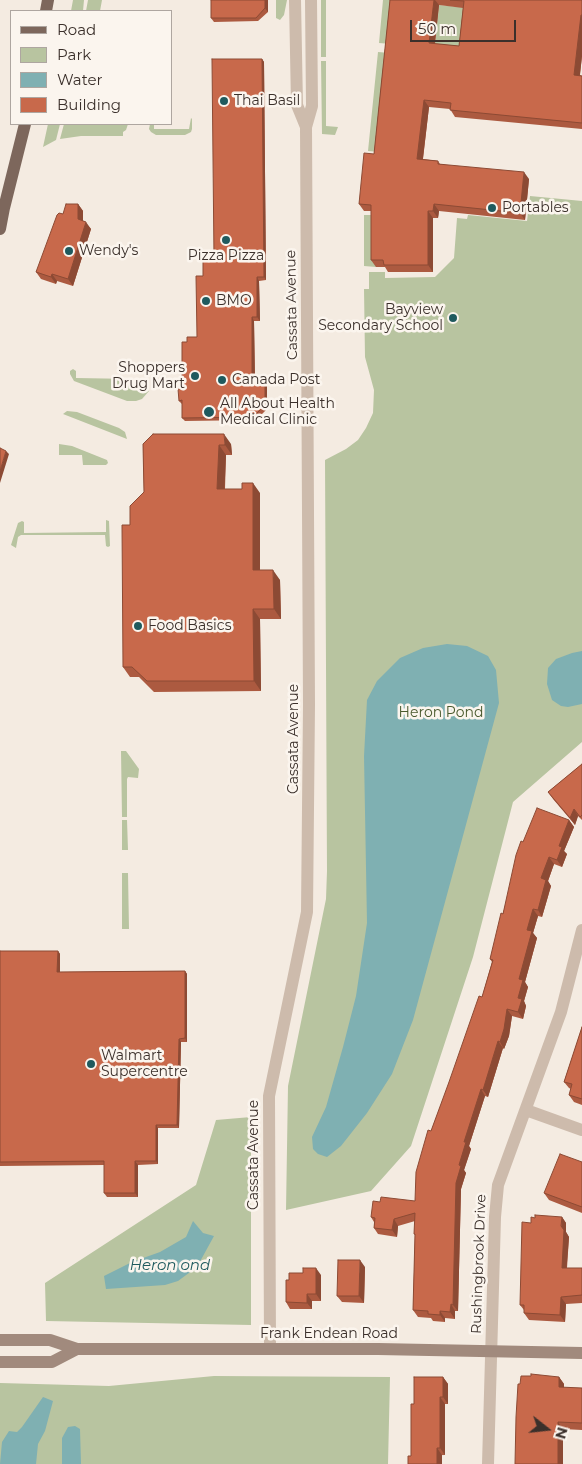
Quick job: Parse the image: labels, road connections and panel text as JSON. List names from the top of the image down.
{
  "streets": {
    "street": ["Cassata Avenue", "Rushingbrook Drive", "Frank Endean Road"]
  },
  "crossings": [
    ["Cassata Avenue", "Frank Endean Road"],
    ["Rushingbrook Drive", "Frank Endean Road"]
  ],
  "water": ["Heron ond"],
  "parks": ["Heron Pond"],
  "places": [
    "Thai Basil",
    "Portables",
    "Pizza Pizza",
    "Wendy's",
    "BMO",
    "Bayview Secondary School",
    "Shoppers Drug Mart",
    "Canada Post",
    "All About Health Medical Clinic",
    "Food Basics",
    "Walmart Supercentre"
  ],
  "legend": [
    "Road",
    "Park",
    "Water",
    "Building"
  ],
  "scale_bar": "50 m",
  "north": "right"
}
